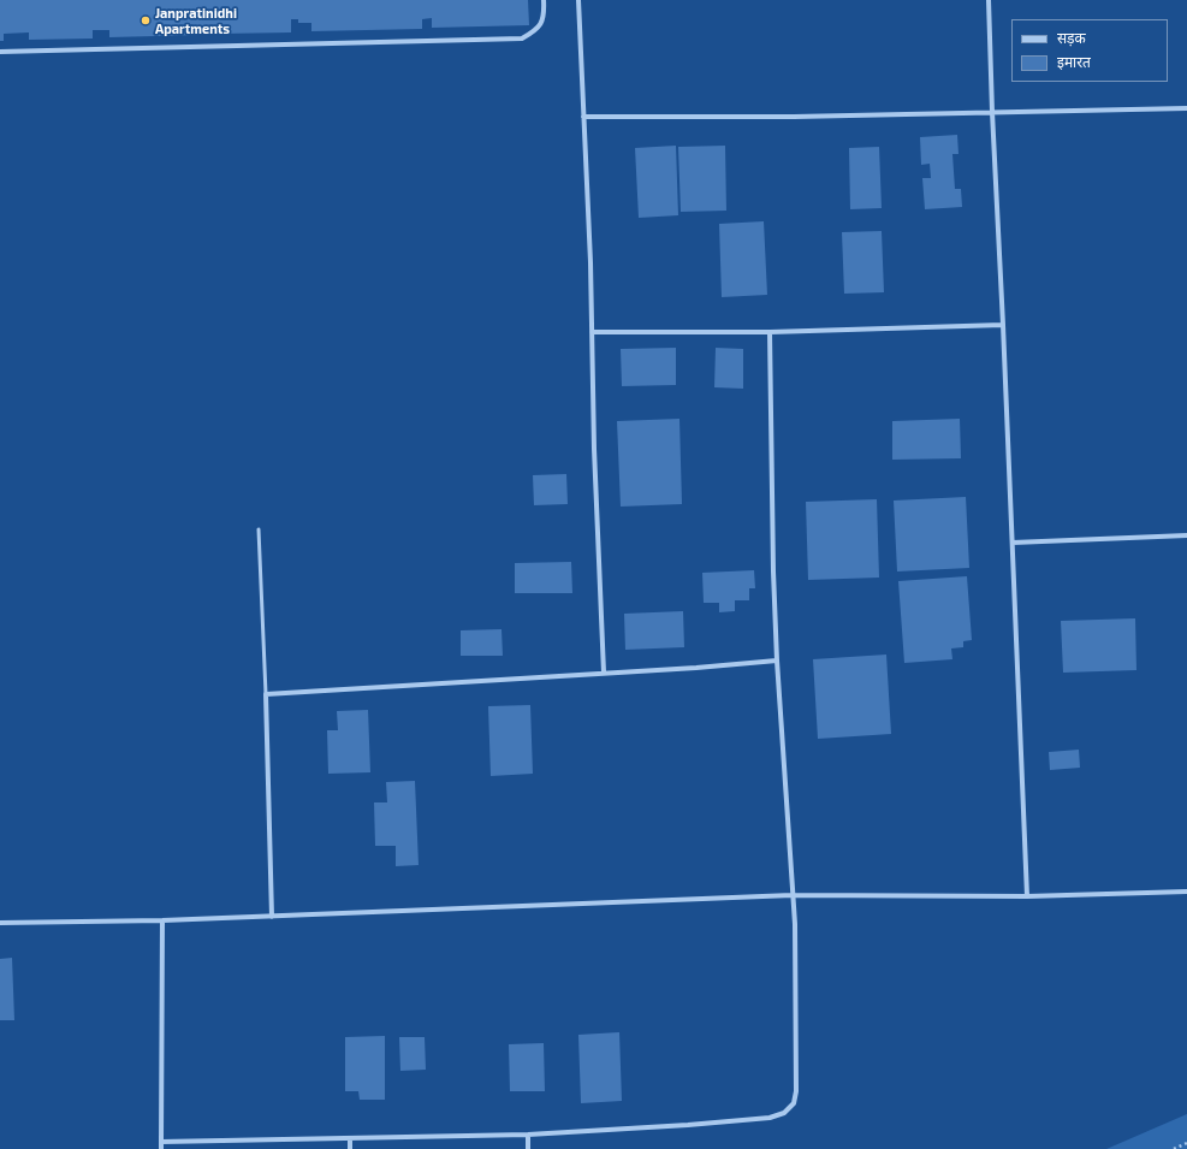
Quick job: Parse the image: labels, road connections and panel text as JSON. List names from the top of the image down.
{
  "places": ["Janpratinidhi Apartments"],
  "legend": ["सड़क", "इमारत"]
}
